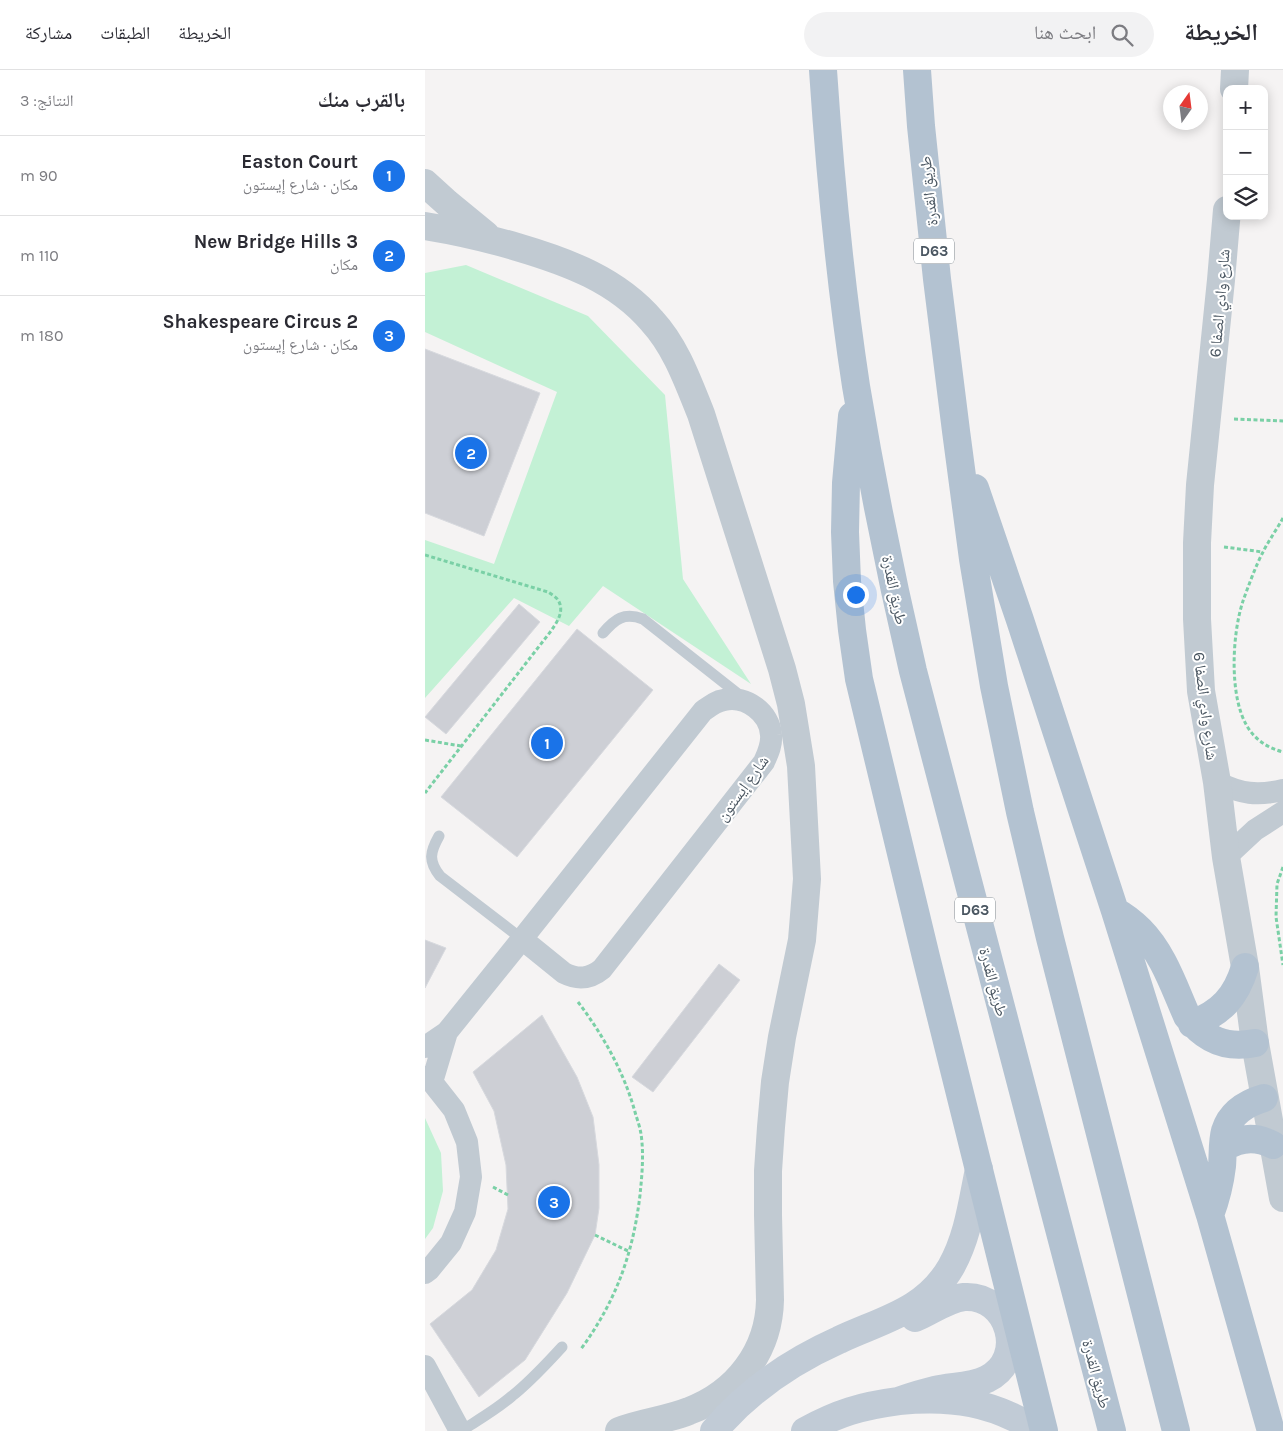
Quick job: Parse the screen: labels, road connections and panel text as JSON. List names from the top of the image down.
{
  "streets": {
    "main road": ["طريق القدرة", "D63"],
    "street": ["شارع وادي الصفا 6", "شارع إيستون"]
  },
  "north": "top",
  "page": {
    "header": "الخريطة",
    "search": "ابحث هنا",
    "nav": ["الخريطة", "الطبقات", "مشاركة"],
    "heading": ["بالقرب منك", "النتائج: 3"],
    "map_buttons": ["+", "−"],
    "list": [
      {
        "mark": "1",
        "name": "Easton Court",
        "note": "مكان · شارع إيستون",
        "value": "90 m"
      },
      {
        "mark": "2",
        "name": "New Bridge Hills 3",
        "note": "مكان",
        "value": "110 m"
      },
      {
        "mark": "3",
        "name": "Shakespeare Circus 2",
        "note": "مكان · شارع إيستون",
        "value": "180 m"
      }
    ],
    "pins": ["2", "1", "3"]
  }
}
